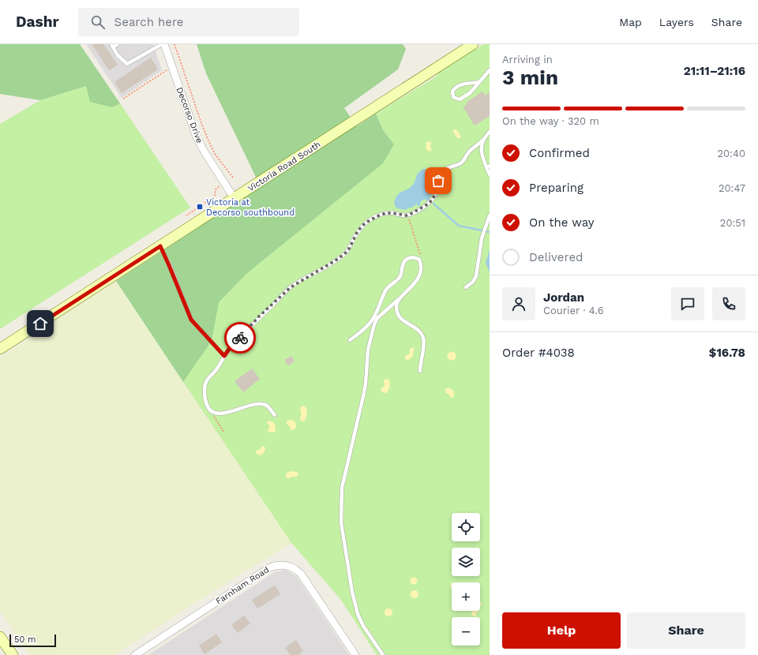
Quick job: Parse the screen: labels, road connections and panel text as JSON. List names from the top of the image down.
{
  "streets": {
    "main road": ["Victoria Road South"],
    "street": ["Decorso Drive", "Farnham Road"]
  },
  "crossings": [
    ["Decorso Drive", "Victoria Road South"]
  ],
  "places": {
    "transit": ["Victoria at Decorso southbound"]
  },
  "scale_bar": "50 m",
  "page": {
    "header": "Dashr",
    "search": "Search here",
    "nav": ["Map", "Layers", "Share"],
    "heading": ["3 min", "Arriving in", "21:11–21:16"],
    "panel": [
      "Jordan",
      "Courier · 4.6",
      "Order #4038",
      "$16.78"
    ],
    "bar": "On the way · 320 m",
    "list": [
      ["Confirmed", "20:40"],
      ["Preparing", "20:47"],
      ["On the way", "20:51"],
      "Delivered"
    ],
    "map_buttons": ["+", "−"],
    "buttons": ["Help", "Share"],
    "scale": "50 m"
  }
}
